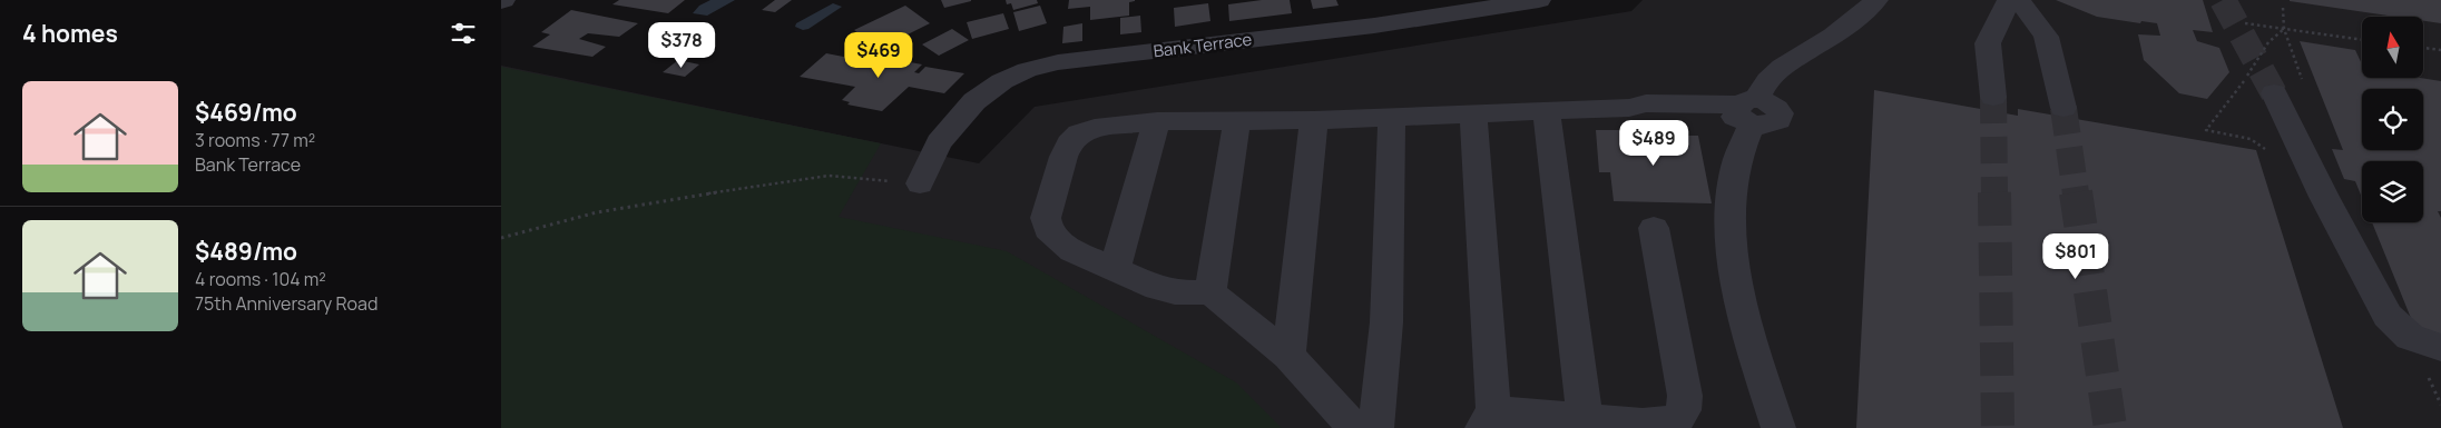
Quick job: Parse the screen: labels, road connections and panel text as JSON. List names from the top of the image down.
{
  "streets": {
    "street": ["Bank Terrace"]
  },
  "north": "top",
  "page": {
    "heading": "4 homes",
    "price": [
      "$378",
      "$469",
      "$489",
      "$801"
    ],
    "list": [
      {
        "name": "$469/mo",
        "note": "3 rooms · 77 m² · Bank Terrace"
      },
      {
        "name": "$489/mo",
        "note": "4 rooms · 104 m² · 75th Anniversary Road"
      }
    ]
  }
}
